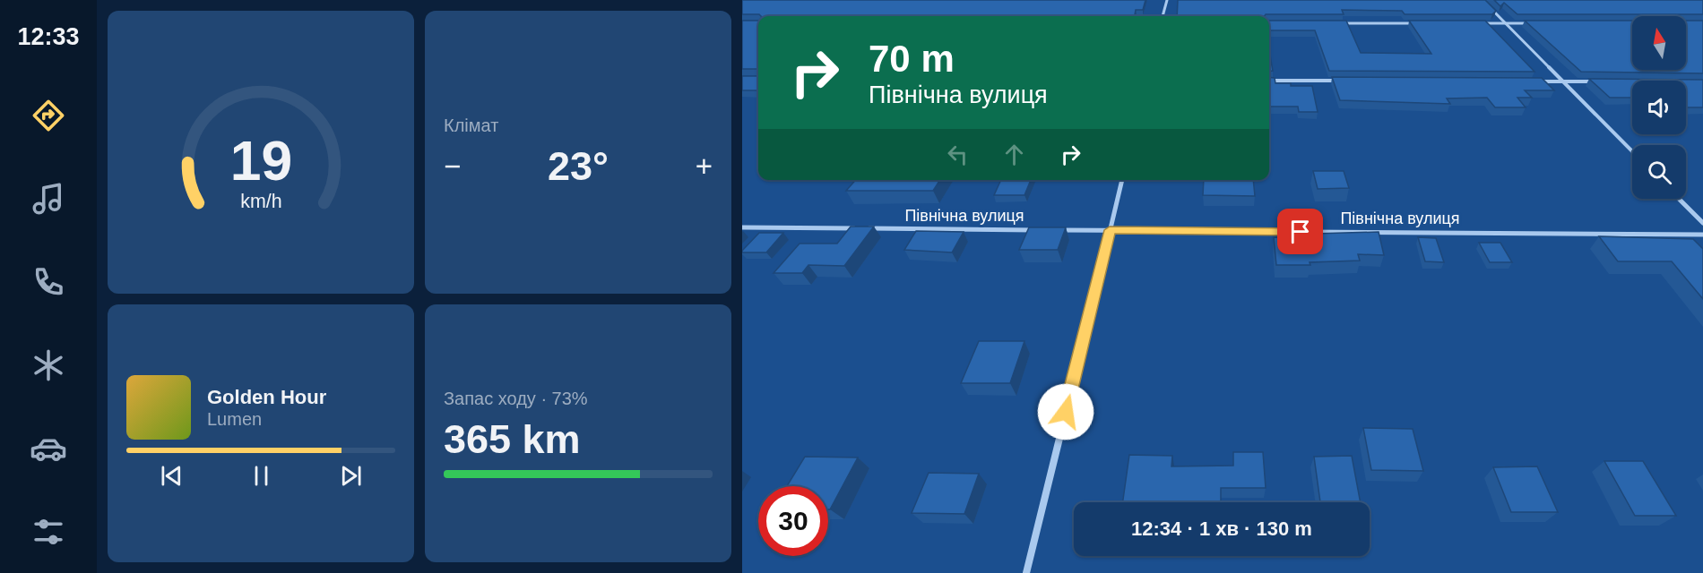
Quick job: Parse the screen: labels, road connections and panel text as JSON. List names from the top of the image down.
{
  "streets": {
    "street": ["Північна вулиця"]
  },
  "north": "top",
  "page": {
    "tabs": "12:33",
    "tile": [
      "Клімат",
      ["Запас ходу · 73%", "365 km"]
    ],
    "turn": ["70 m", "Північна вулиця"],
    "heat": ["−", "23°", "+"],
    "song": ["Golden Hour", "Lumen"],
    "limit": "30",
    "trip": "12:34 · 1 хв · 130 m",
    "gauge": ["19", "km/h"]
  }
}
